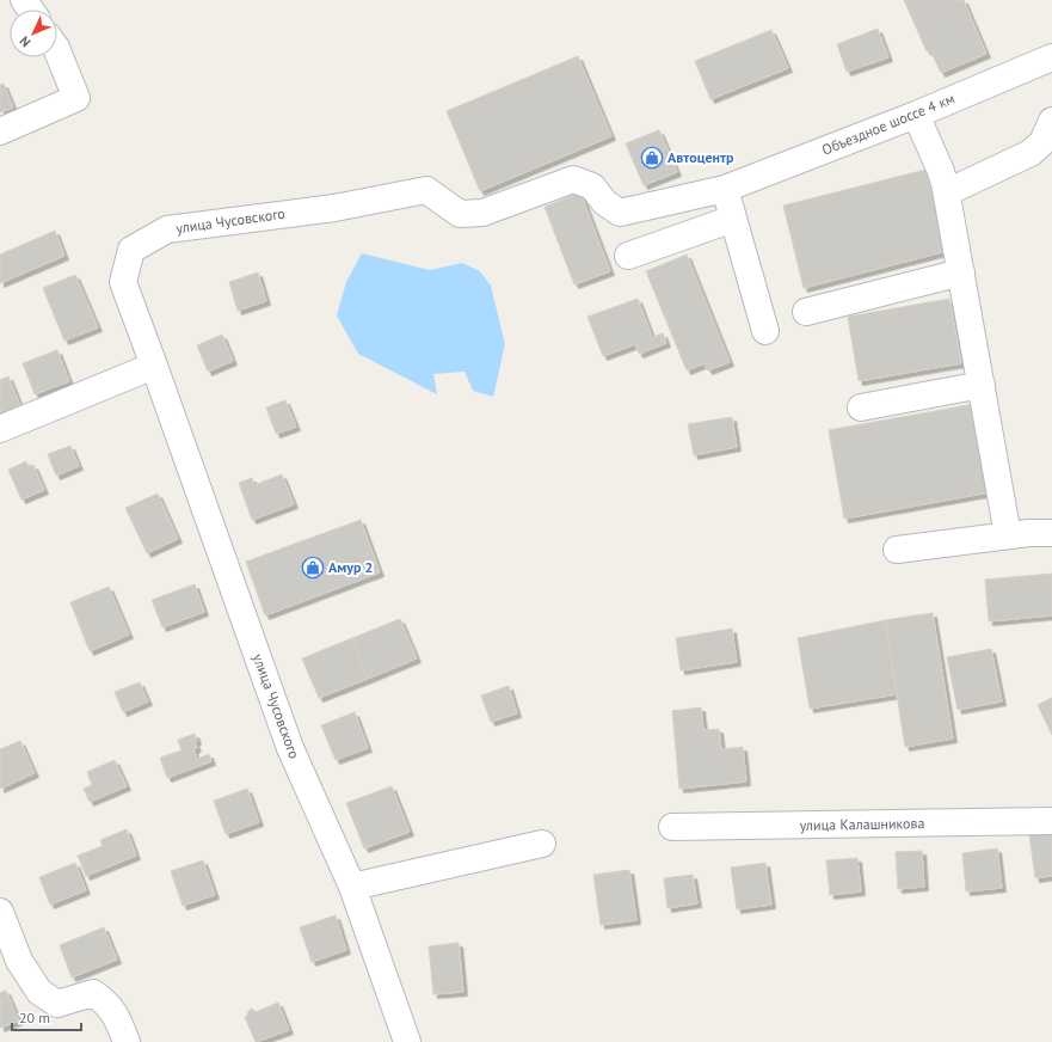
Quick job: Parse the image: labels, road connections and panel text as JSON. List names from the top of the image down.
{
  "streets": {
    "street": ["Объездное шоссе 4 км", "улица Чусовского", "улица Калашникова"]
  },
  "crossings": [
    ["Объездное шоссе 4 км", "улица Чусовского"]
  ],
  "places": {
    "shop": ["Автоцентр", "Амур 2"]
  },
  "scale_bar": "20 m",
  "north": "bottom left"
}
